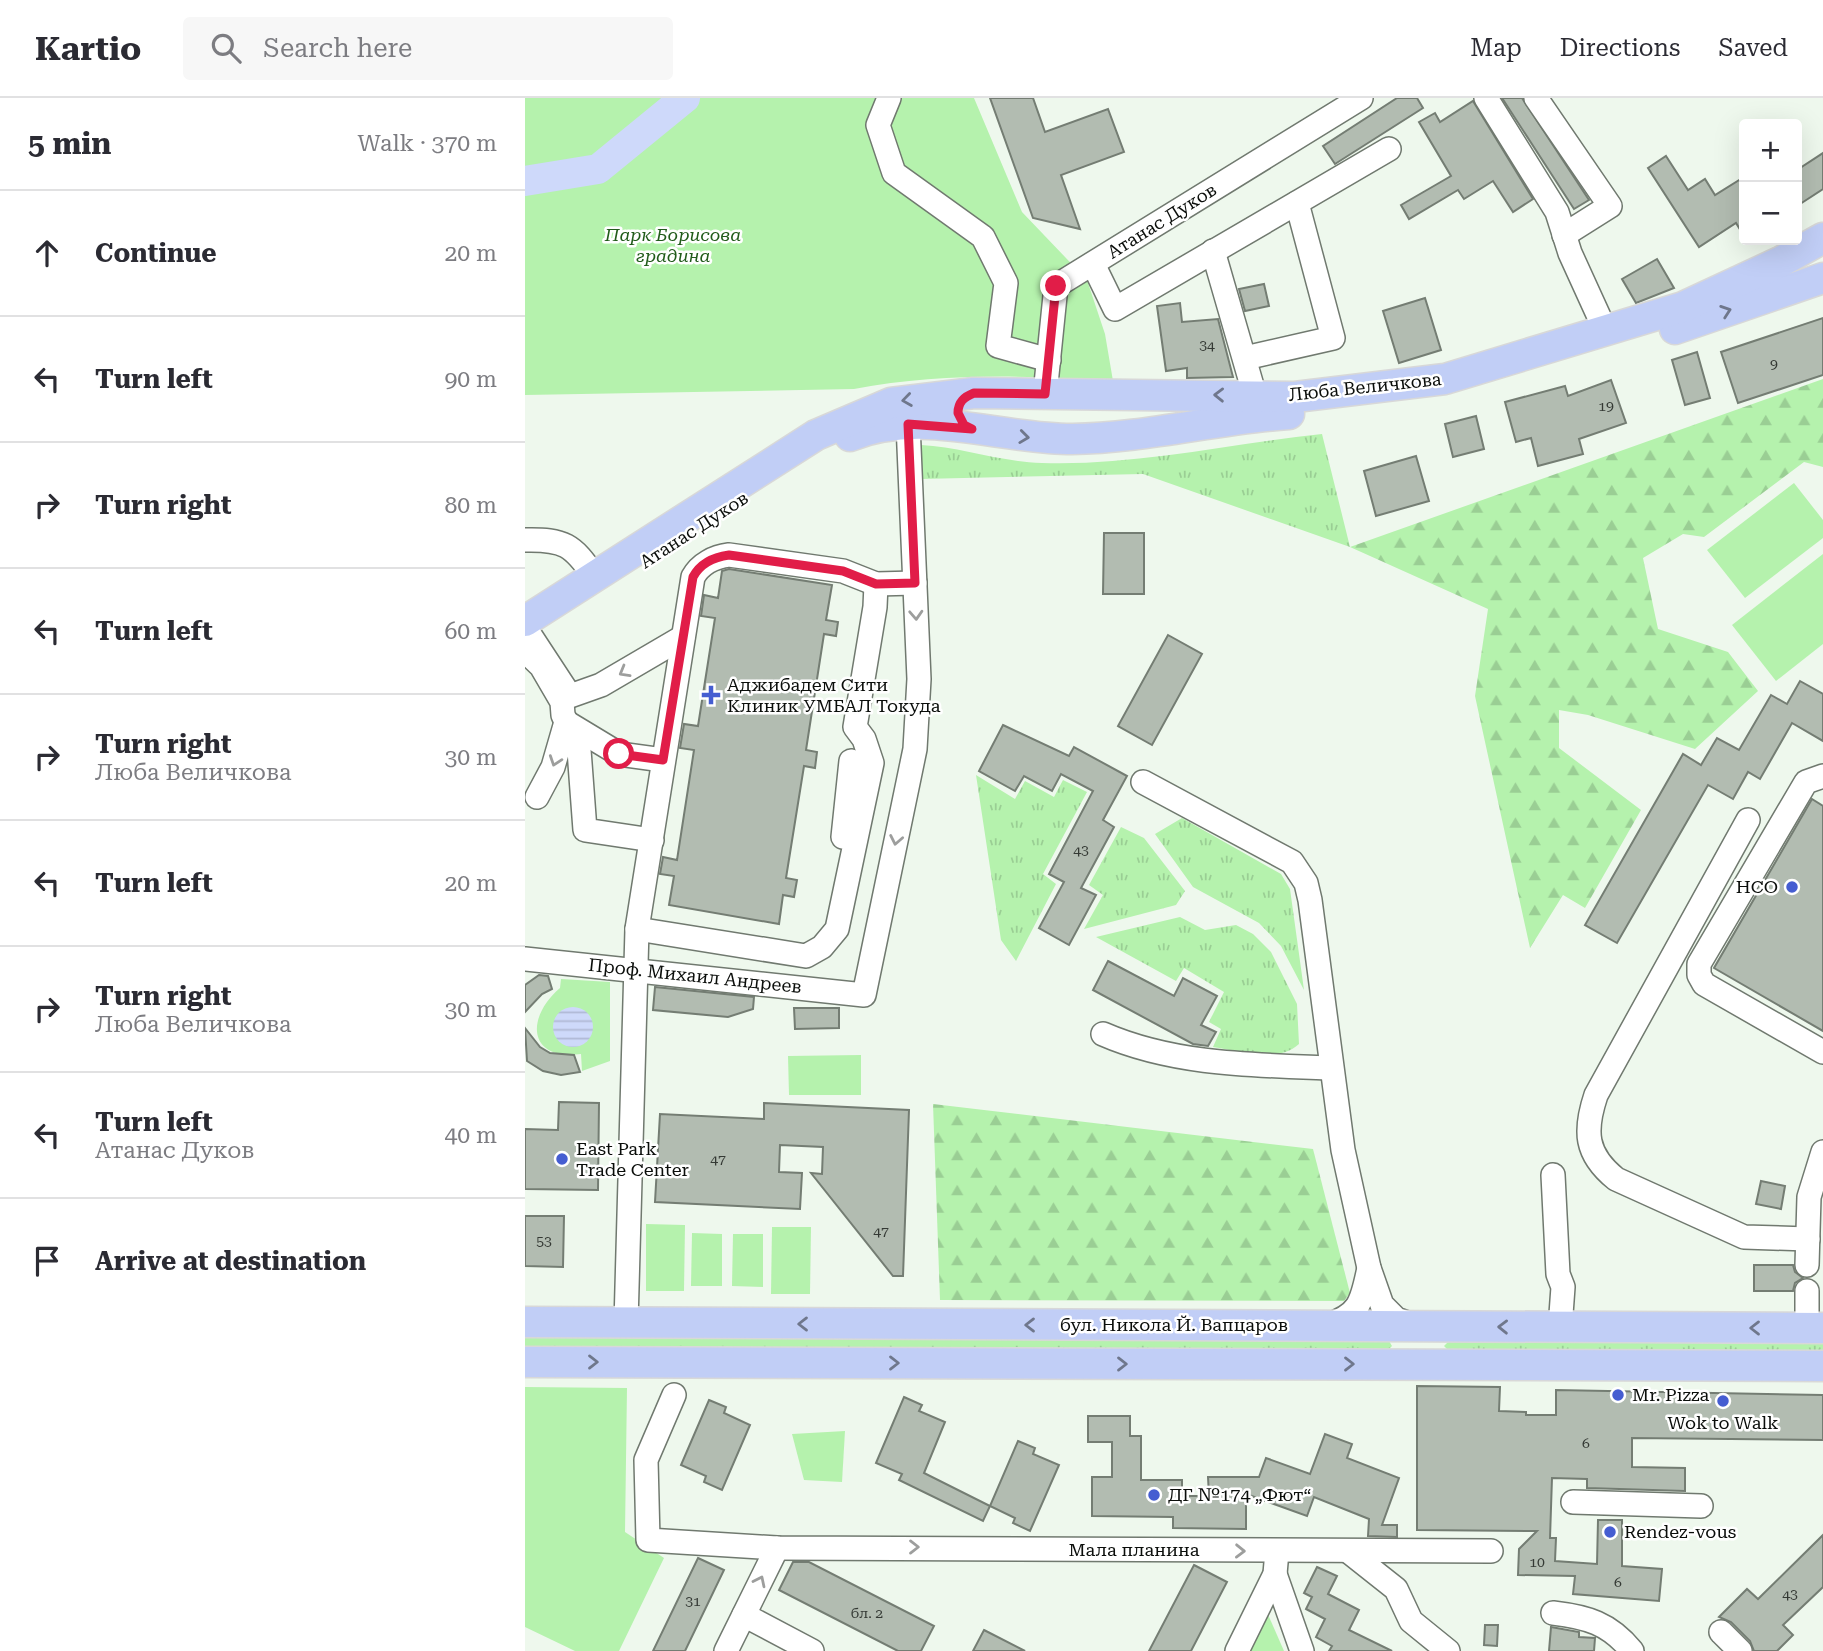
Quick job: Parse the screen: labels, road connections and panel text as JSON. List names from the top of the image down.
{
  "streets": {
    "main road": ["Атанас Дуков", "Люба Величкова", "бул. Никола Й. Вапцаров"],
    "street": ["Проф. Михаил Андреев", "Мала планина"]
  },
  "crossings": [
    ["Атанас Дуков", "Люба Величкова"]
  ],
  "one_way": ["Мала планина"],
  "parks": ["Парк Борисова градина"],
  "places": {
    "health": ["Аджибадем Сити Клиник УМБАЛ Токуда"],
    "other": [
      "НСО",
      "East Park Trade Center",
      "Mr. Pizza",
      "Wok to Walk",
      "ДГ №174 „Фют“",
      "Rendez-vous"
    ]
  },
  "house_numbers": [
    "34",
    "9",
    "19",
    "43",
    "47",
    "47",
    "53",
    "6",
    "10",
    "6",
    "43",
    "31",
    "бл. 2"
  ],
  "page": {
    "header": "Kartio",
    "search": "Search here",
    "nav": ["Map", "Directions", "Saved"],
    "heading": ["5 min", "Walk · 370 m"],
    "map_buttons": ["+", "−"],
    "list": [
      ["Continue", "20 m"],
      ["Turn left", "90 m"],
      ["Turn right", "80 m"],
      ["Turn left", "60 m"],
      ["Turn right", "Люба Величкова", "30 m"],
      ["Turn left", "20 m"],
      ["Turn right", "Люба Величкова", "30 m"],
      ["Turn left", "Атанас Дуков", "40 m"],
      "Arrive at destination"
    ]
  }
}
